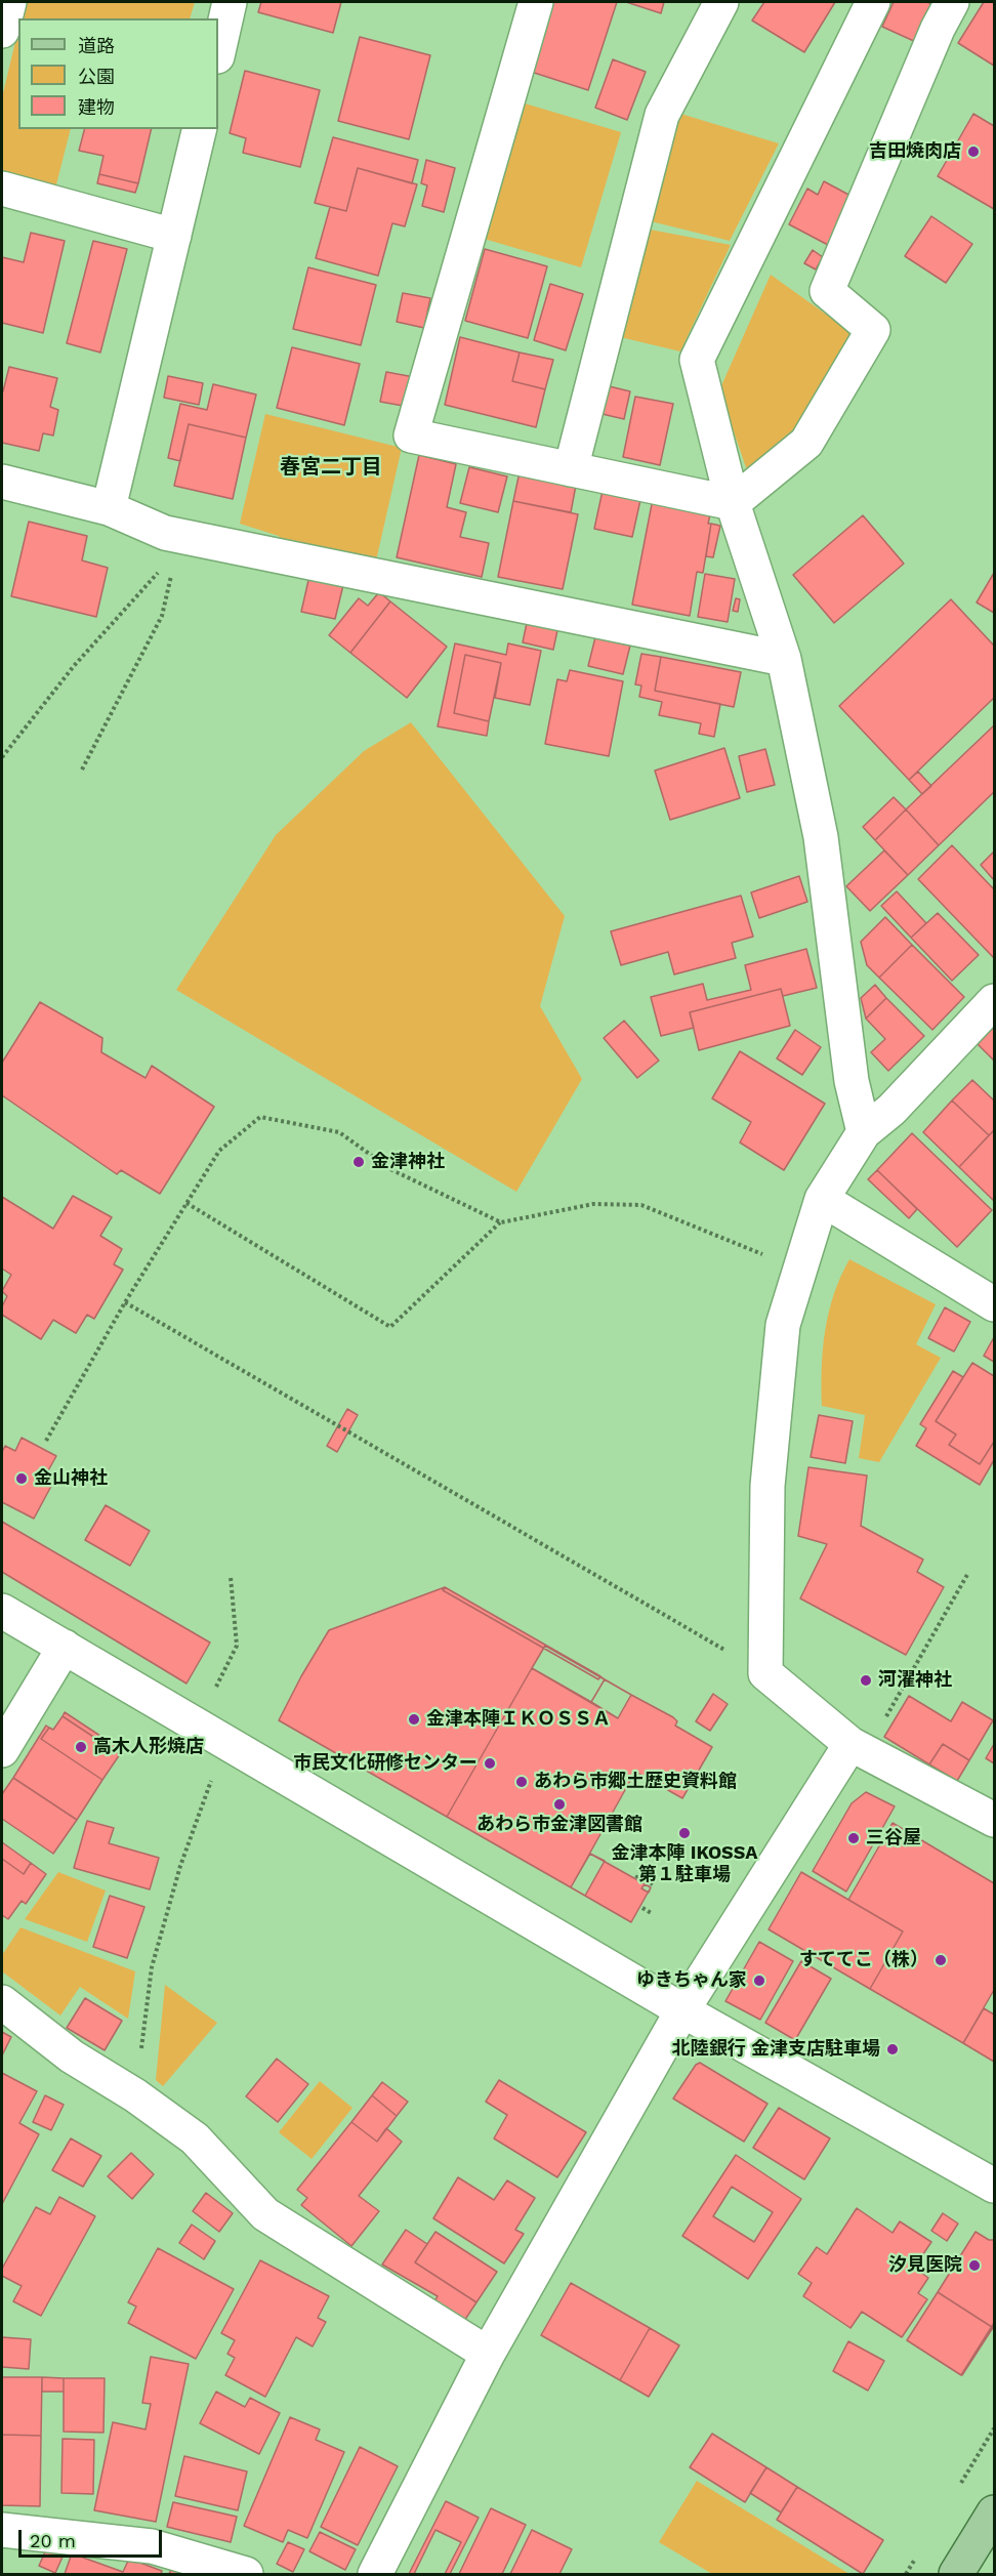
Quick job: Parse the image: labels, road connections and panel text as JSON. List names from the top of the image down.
{
  "districts": ["春宮二丁目"],
  "places": [
    "吉田焼肉店",
    "金津神社",
    "金山神社",
    "河濯神社",
    "金津本陣ＩＫＯＳＳＡ",
    "高木人形焼店",
    "市民文化研修センター",
    "あわら市郷土歴史資料館",
    "あわら市金津図書館",
    "金津本陣 IKOSSA 第１駐車場",
    "三谷屋",
    "すててこ（株）",
    "ゆきちゃん家",
    "北陸銀行 金津支店駐車場",
    "汐見医院"
  ],
  "legend": ["道路", "公園", "建物"],
  "scale_bar": "20 m"
}
